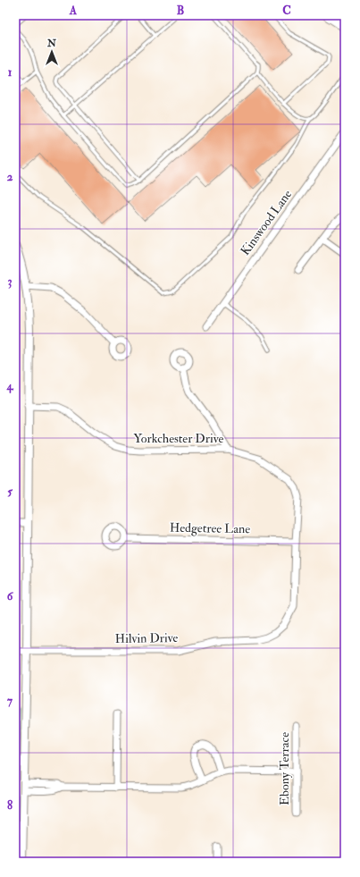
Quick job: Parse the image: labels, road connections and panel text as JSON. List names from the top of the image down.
{
  "streets": {
    "street": [
      "Kinswood Lane",
      "Yorkchester Drive",
      "Hedgetree Lane",
      "Hilvin Drive",
      "Ebony Terrace"
    ]
  },
  "crossings": [
    ["Yorkchester Drive", "Hedgetree Lane"],
    ["Yorkchester Drive", "Hilvin Drive"]
  ],
  "north": "top",
  "grid": {
    "columns": ["A", "B", "C"],
    "rows": [
      "1",
      "2",
      "3",
      "4",
      "5",
      "6",
      "7",
      "8"
    ]
  }
}
